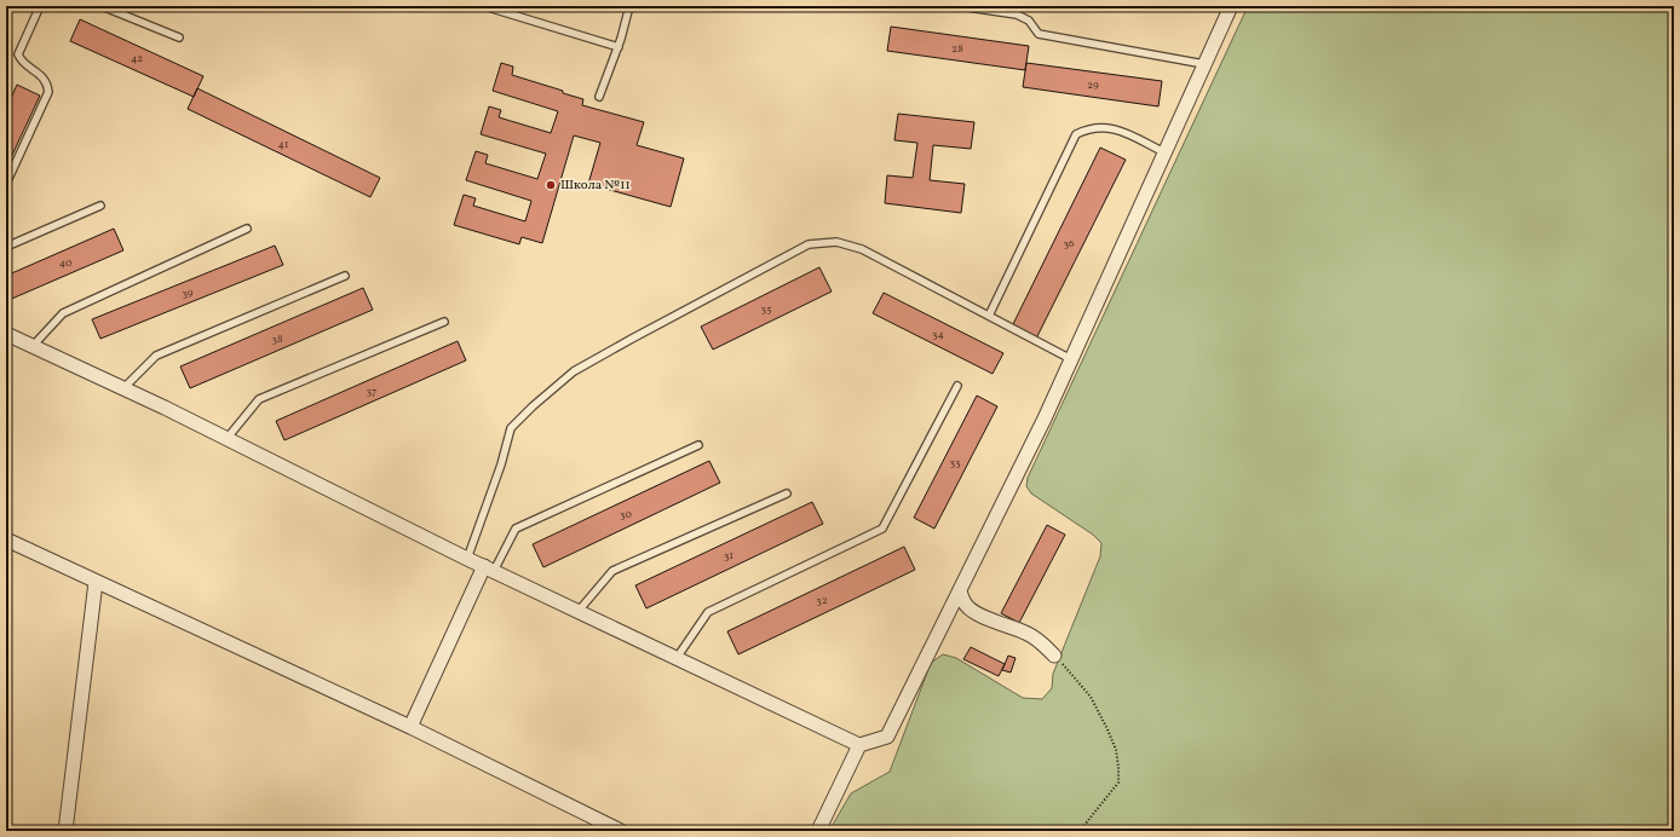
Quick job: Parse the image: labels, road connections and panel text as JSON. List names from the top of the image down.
{
  "places": ["Школа №11"],
  "house_numbers": [
    "28",
    "42",
    "29",
    "41",
    "36",
    "40",
    "39",
    "35",
    "34",
    "38",
    "37",
    "33",
    "30",
    "31",
    "32"
  ]
}
